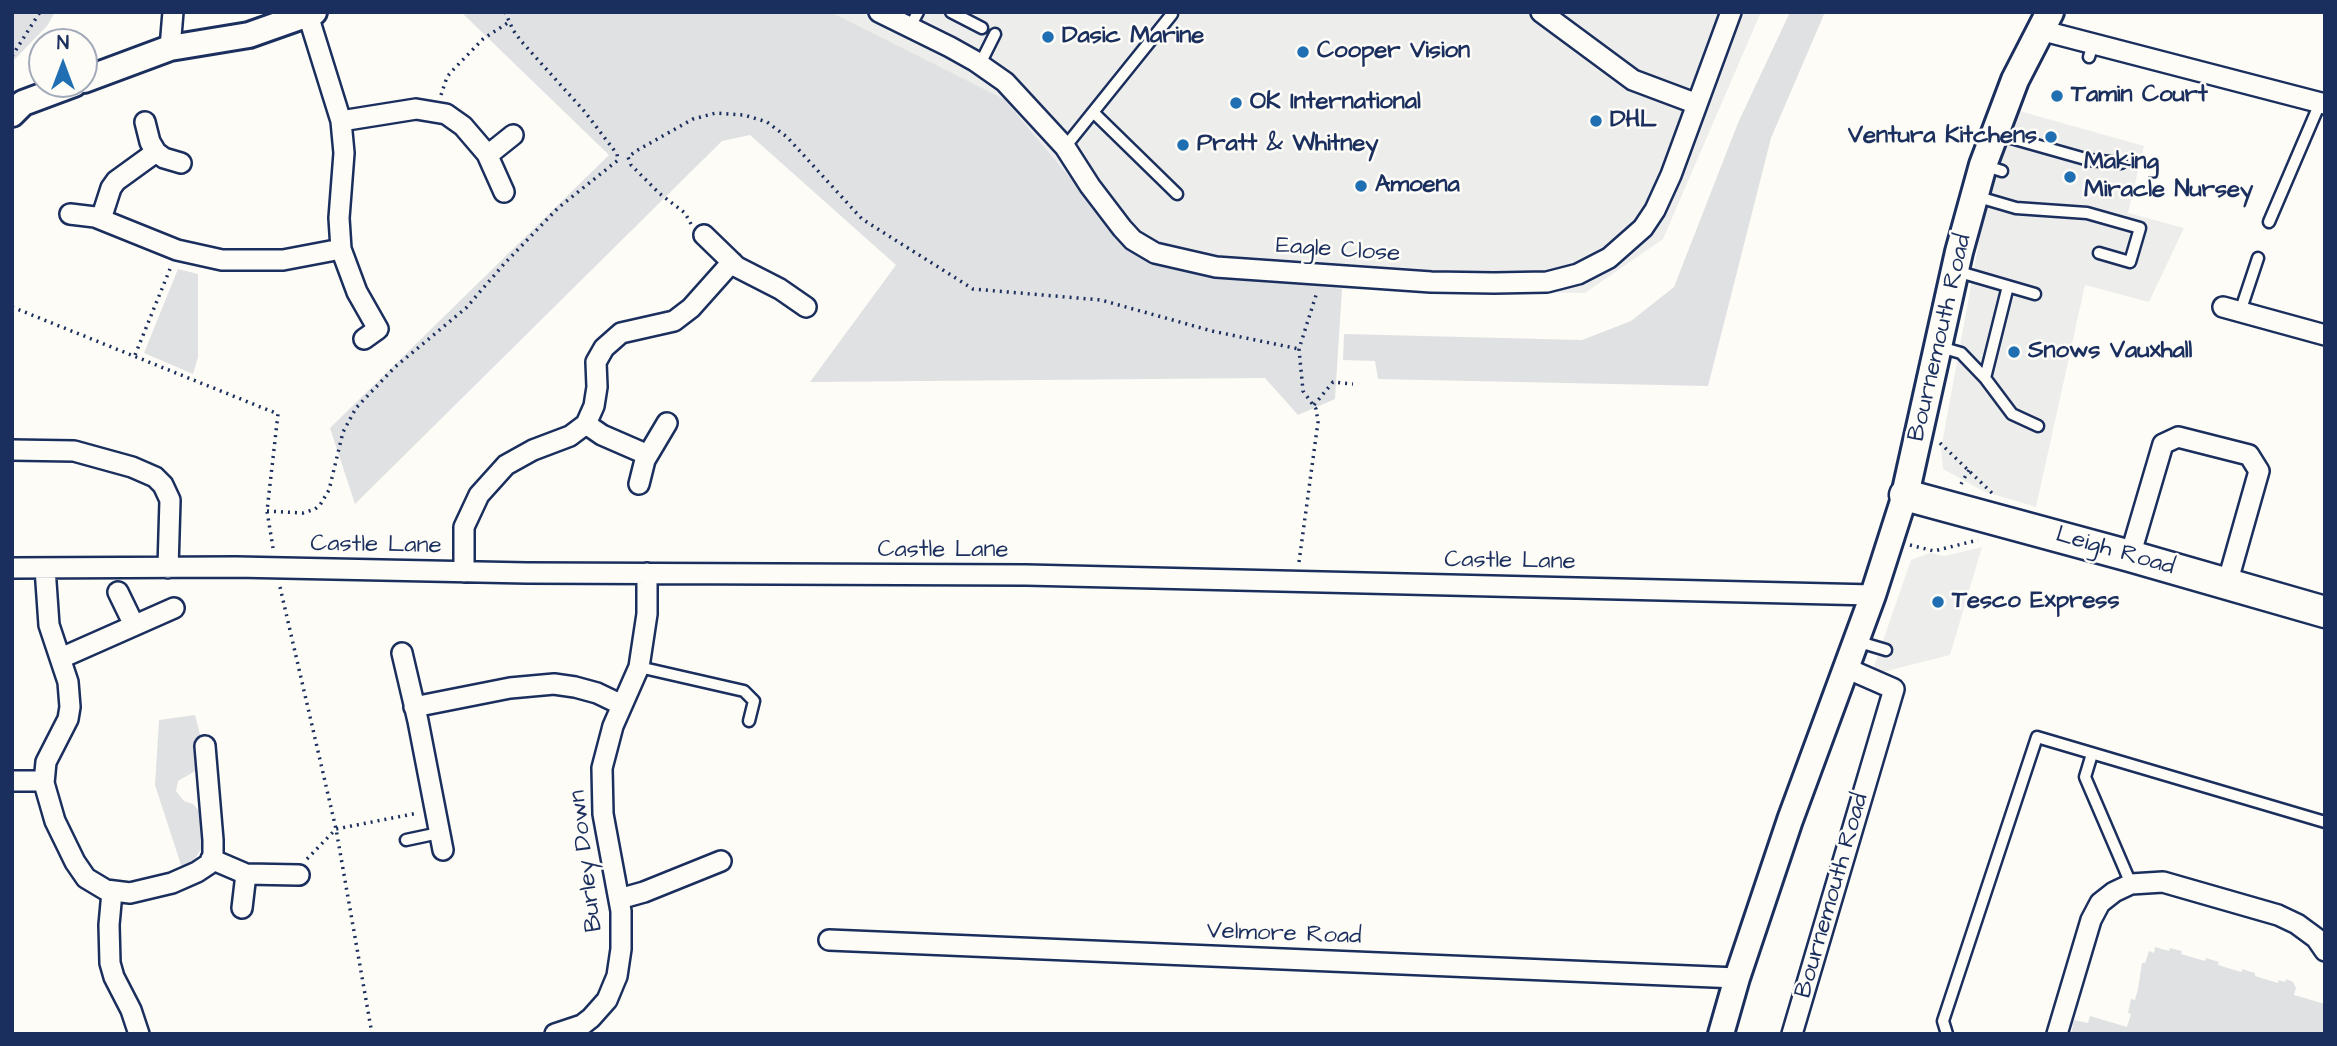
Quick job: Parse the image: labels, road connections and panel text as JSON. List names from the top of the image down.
{
  "streets": {
    "main road": ["Bournemouth Road", "Leigh Road"],
    "street": [
      "Eagle Close",
      "Castle Lane",
      "Burley Down",
      "Velmore Road"
    ]
  },
  "crossings": [
    ["Bournemouth Road", "Castle Lane"],
    ["Bournemouth Road", "Leigh Road"],
    ["Bournemouth Road", "Velmore Road"],
    ["Castle Lane", "Burley Down"]
  ],
  "places": [
    "Dasic Marine",
    "Cooper Vision",
    "Tamin Court",
    "OK International",
    "DHL",
    "Ventura Kitchens",
    "Pratt & Whitney",
    "Making Miracle Nursey",
    "Amoena",
    "Snows Vauxhall",
    "Tesco Express"
  ],
  "north": "top"
}
